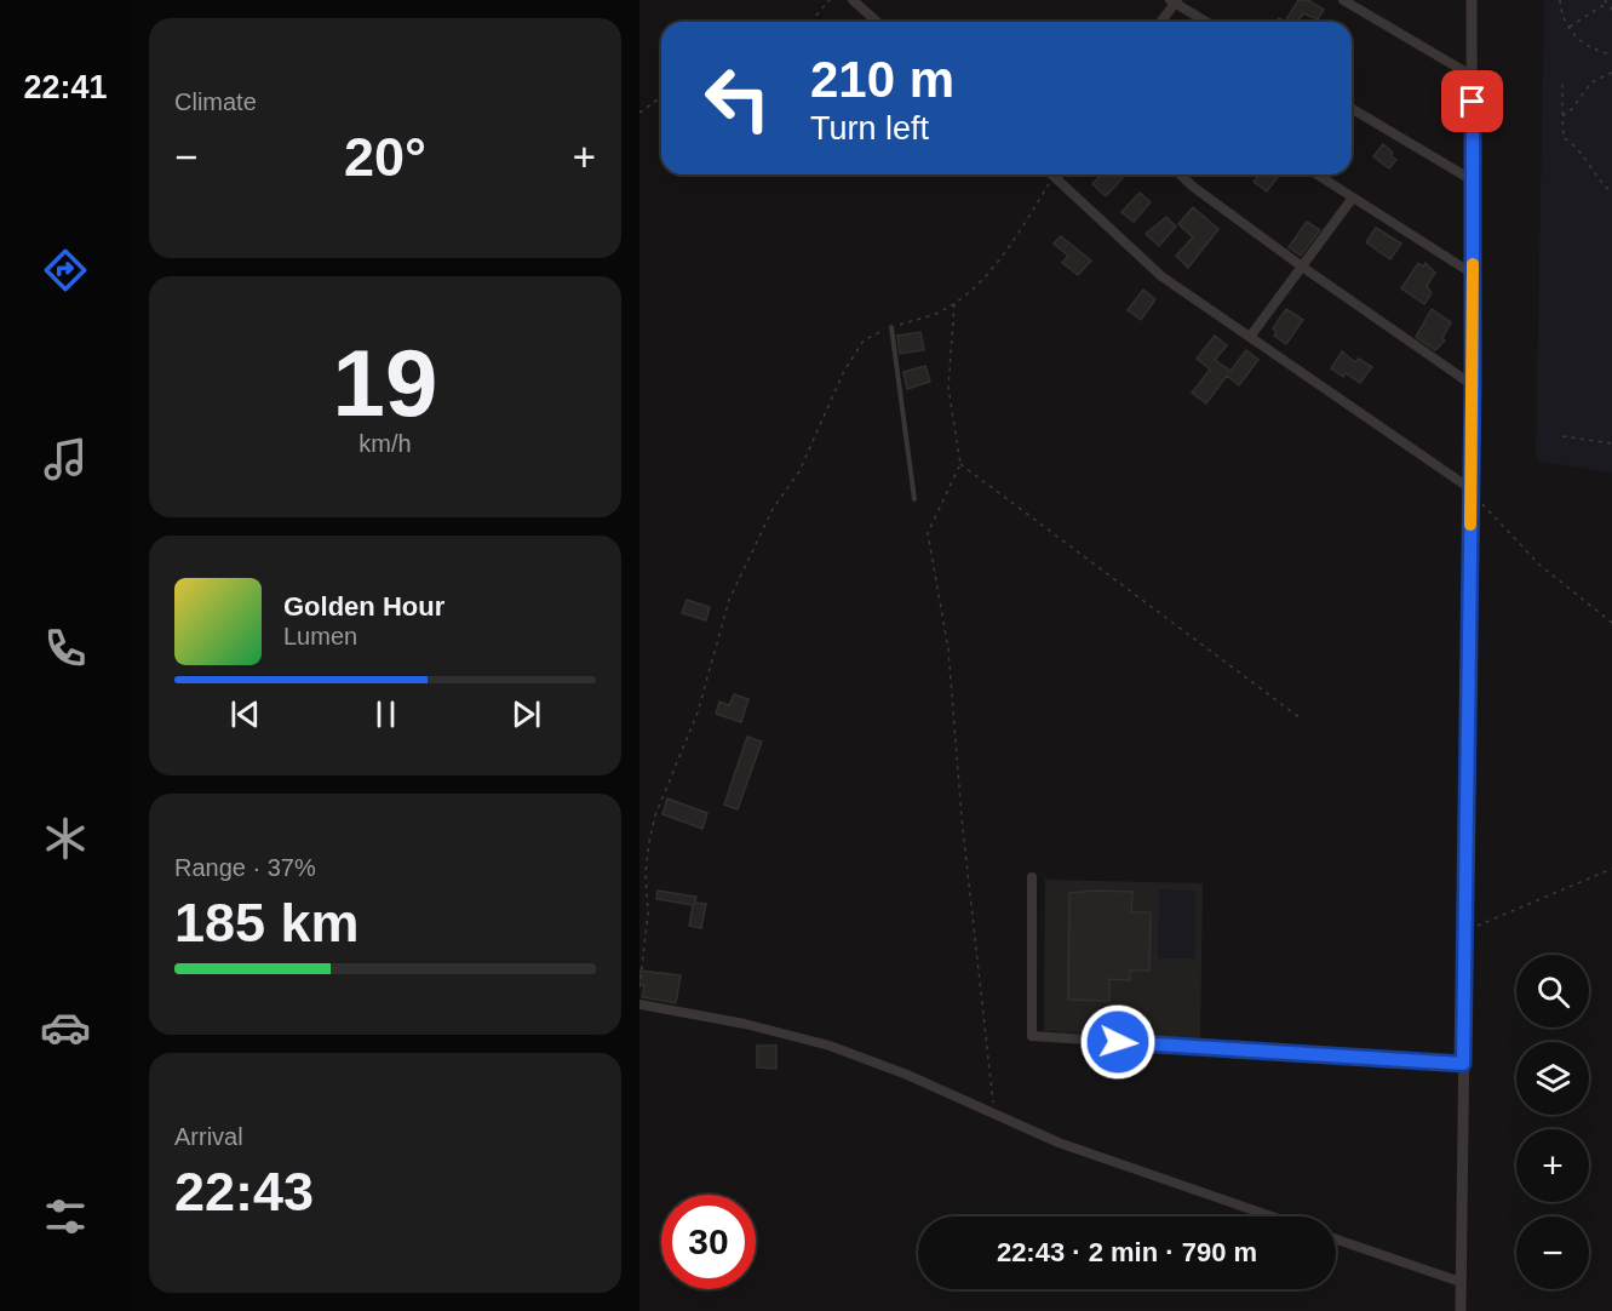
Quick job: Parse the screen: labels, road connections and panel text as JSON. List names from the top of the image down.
{
  "page": {
    "tabs": "22:41",
    "tile": [
      "Climate",
      ["19", "km/h"],
      ["Range · 37%", "185 km"],
      ["Arrival", "22:43"]
    ],
    "turn": ["210 m", "Turn left"],
    "heat": ["−", "20°", "+"],
    "song": ["Golden Hour", "Lumen"],
    "map_buttons": ["+", "−"],
    "limit": "30",
    "trip": "22:43 · 2 min · 790 m"
  }
}
